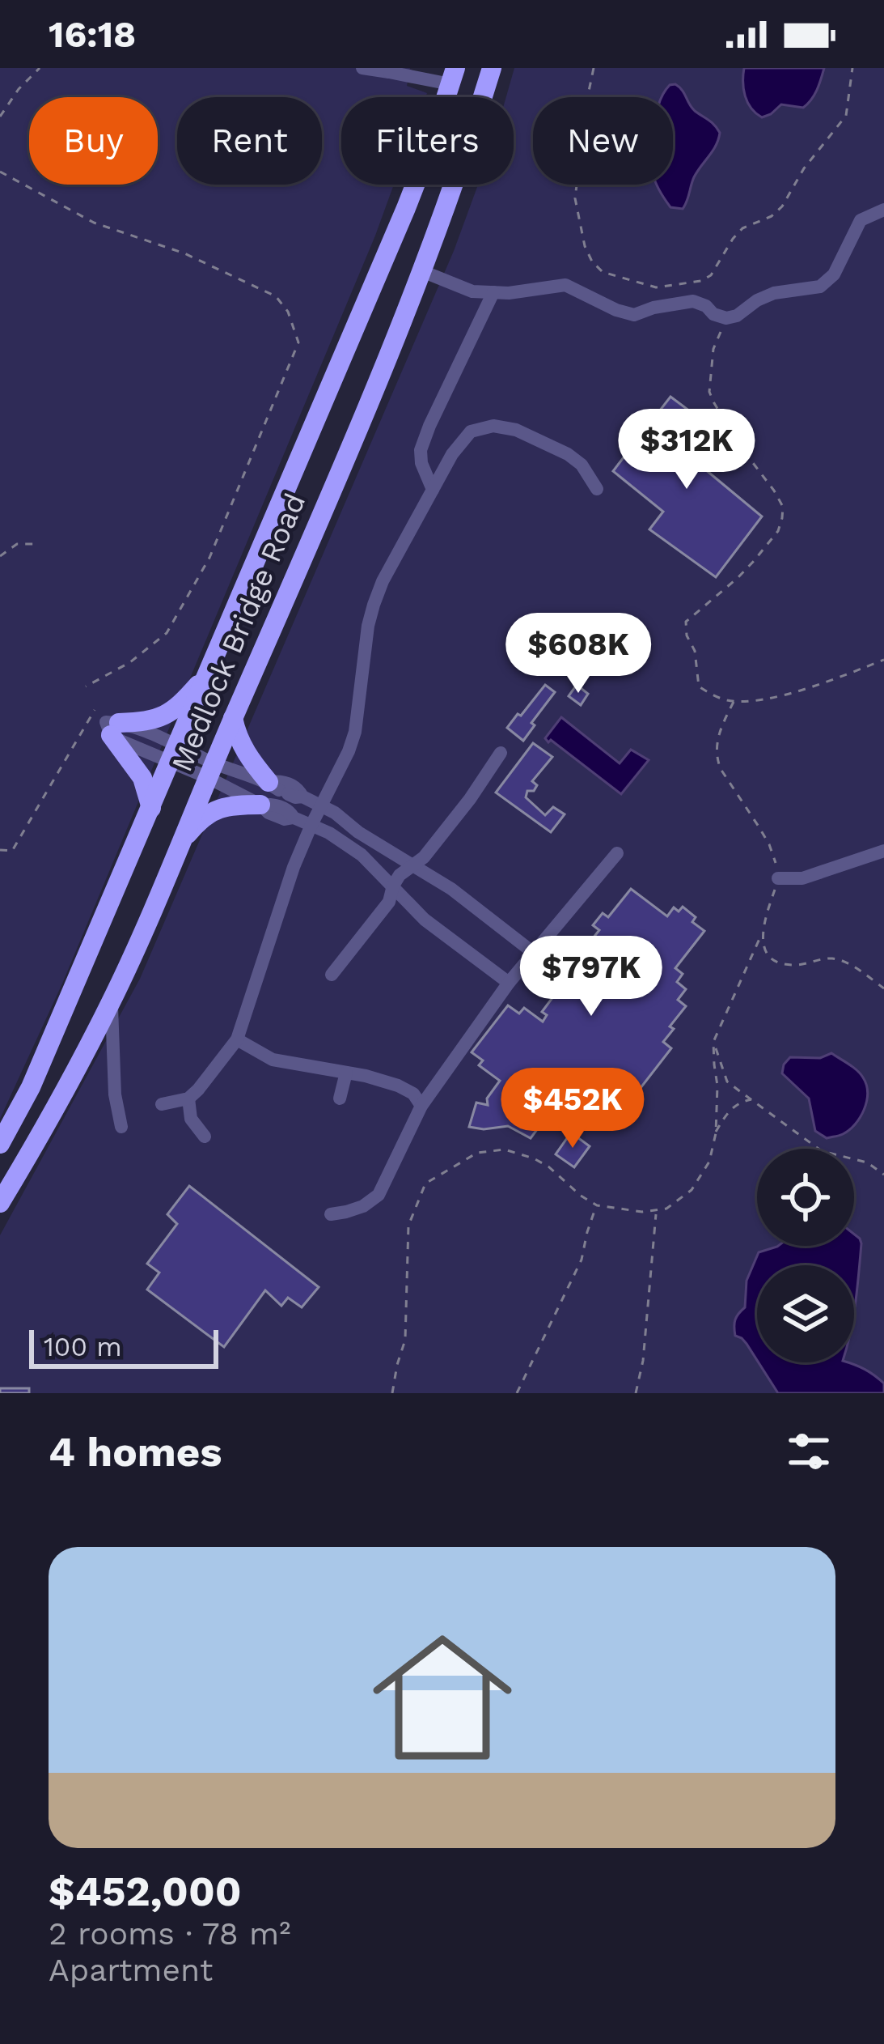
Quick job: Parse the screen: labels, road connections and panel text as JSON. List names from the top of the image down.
{
  "streets": {
    "highway": ["Medlock Bridge Road"]
  },
  "scale_bar": "100 m",
  "page": {
    "status": "16:18",
    "chip": [
      "Buy",
      "Rent",
      "Filters",
      "New"
    ],
    "price": [
      "$312K",
      "$608K",
      "$797K",
      "$452K"
    ],
    "scale": "100 m",
    "heading": "4 homes",
    "list": [
      {
        "name": "$452,000",
        "note": "2 rooms · 78 m² · Apartment"
      }
    ]
  }
}
